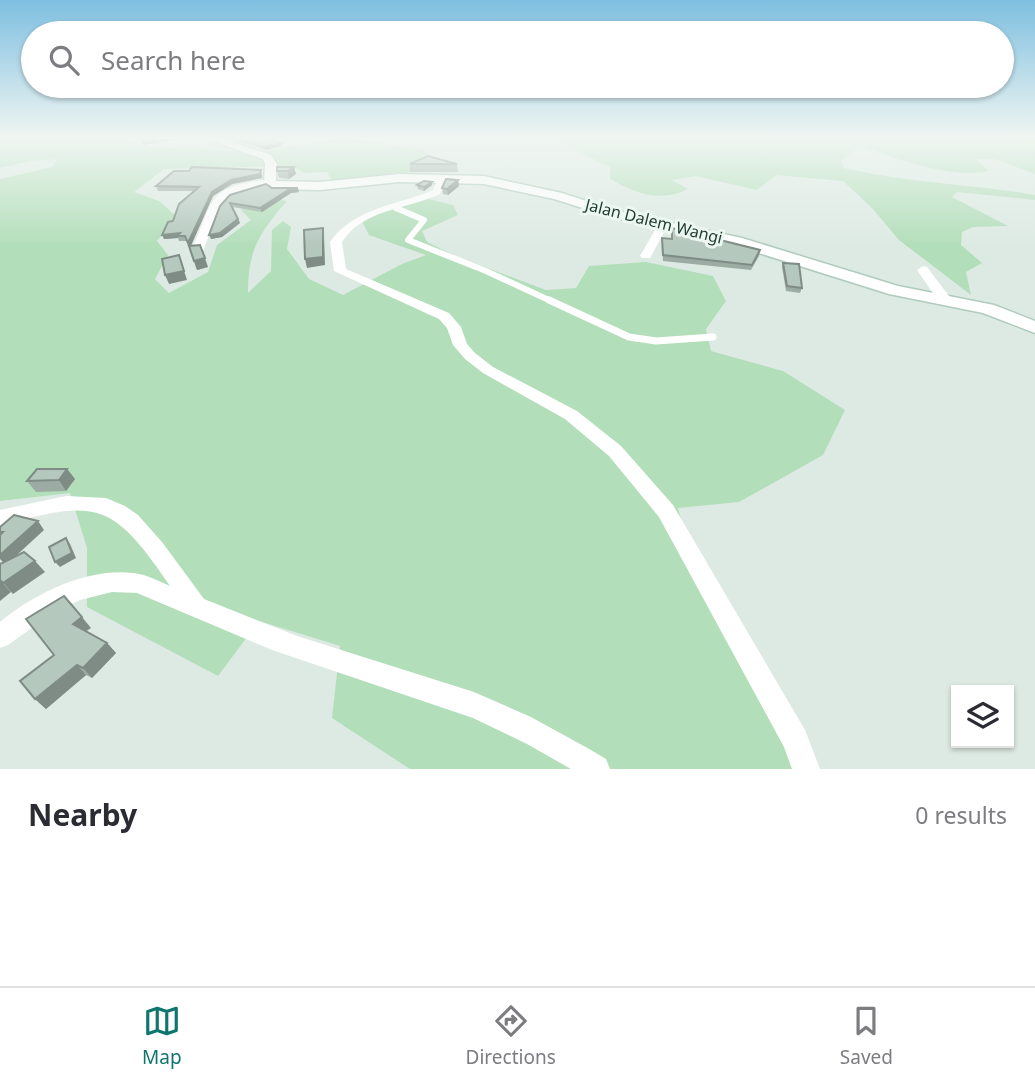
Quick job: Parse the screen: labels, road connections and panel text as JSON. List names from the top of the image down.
{
  "streets": {
    "street": ["Jalan Dalem Wangi"]
  },
  "page": {
    "search": "Search here",
    "heading": ["Nearby", "0 results"],
    "nav": ["Map", "Directions", "Saved"]
  }
}
